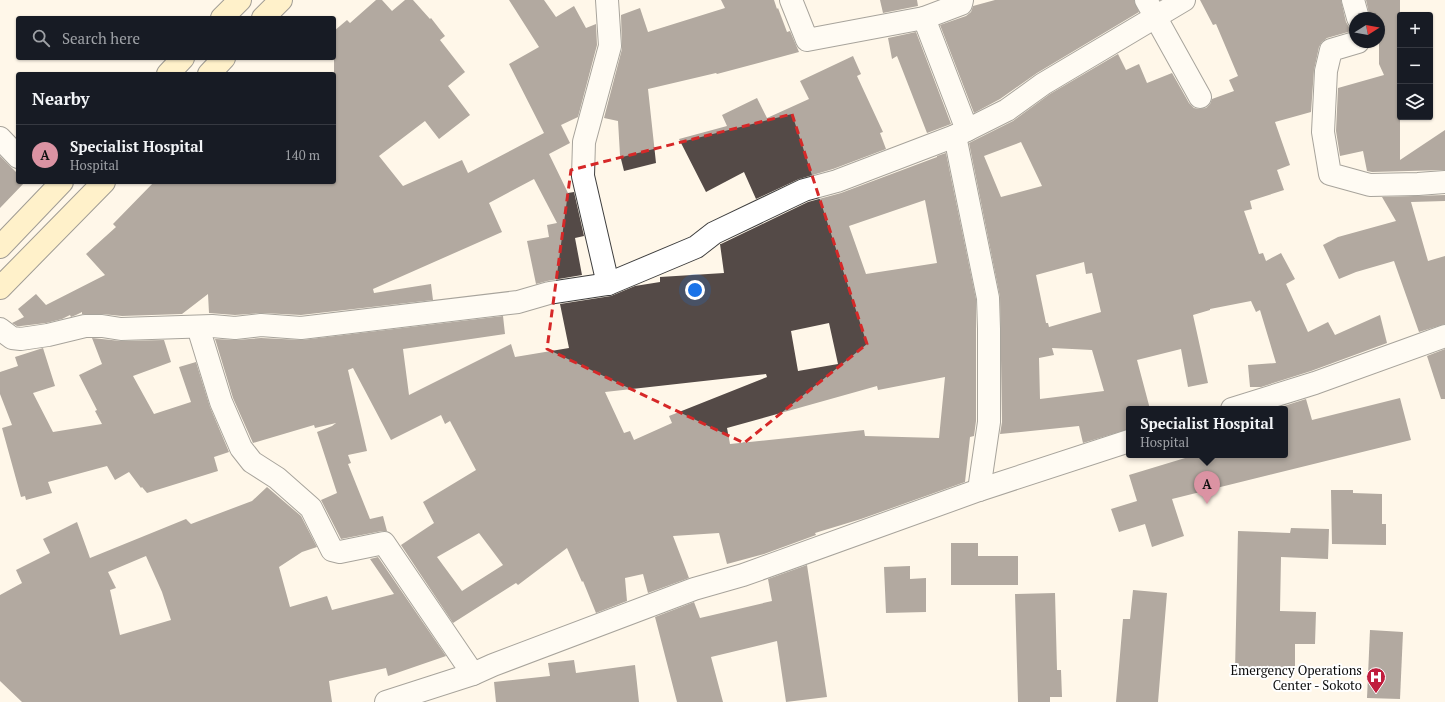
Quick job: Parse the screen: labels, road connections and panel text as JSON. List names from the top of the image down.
{
  "places": {
    "hospital": ["Emergency Operations Center - Sokoto"]
  },
  "north": "right",
  "page": {
    "map_buttons": ["+", "−"],
    "search": "Search here",
    "heading": "Nearby",
    "list": [
      {
        "mark": "A",
        "name": "Specialist Hospital",
        "note": "Hospital",
        "value": "140 m"
      }
    ],
    "popup": ["Specialist Hospital", "Hospital"],
    "pins": "A"
  }
}
